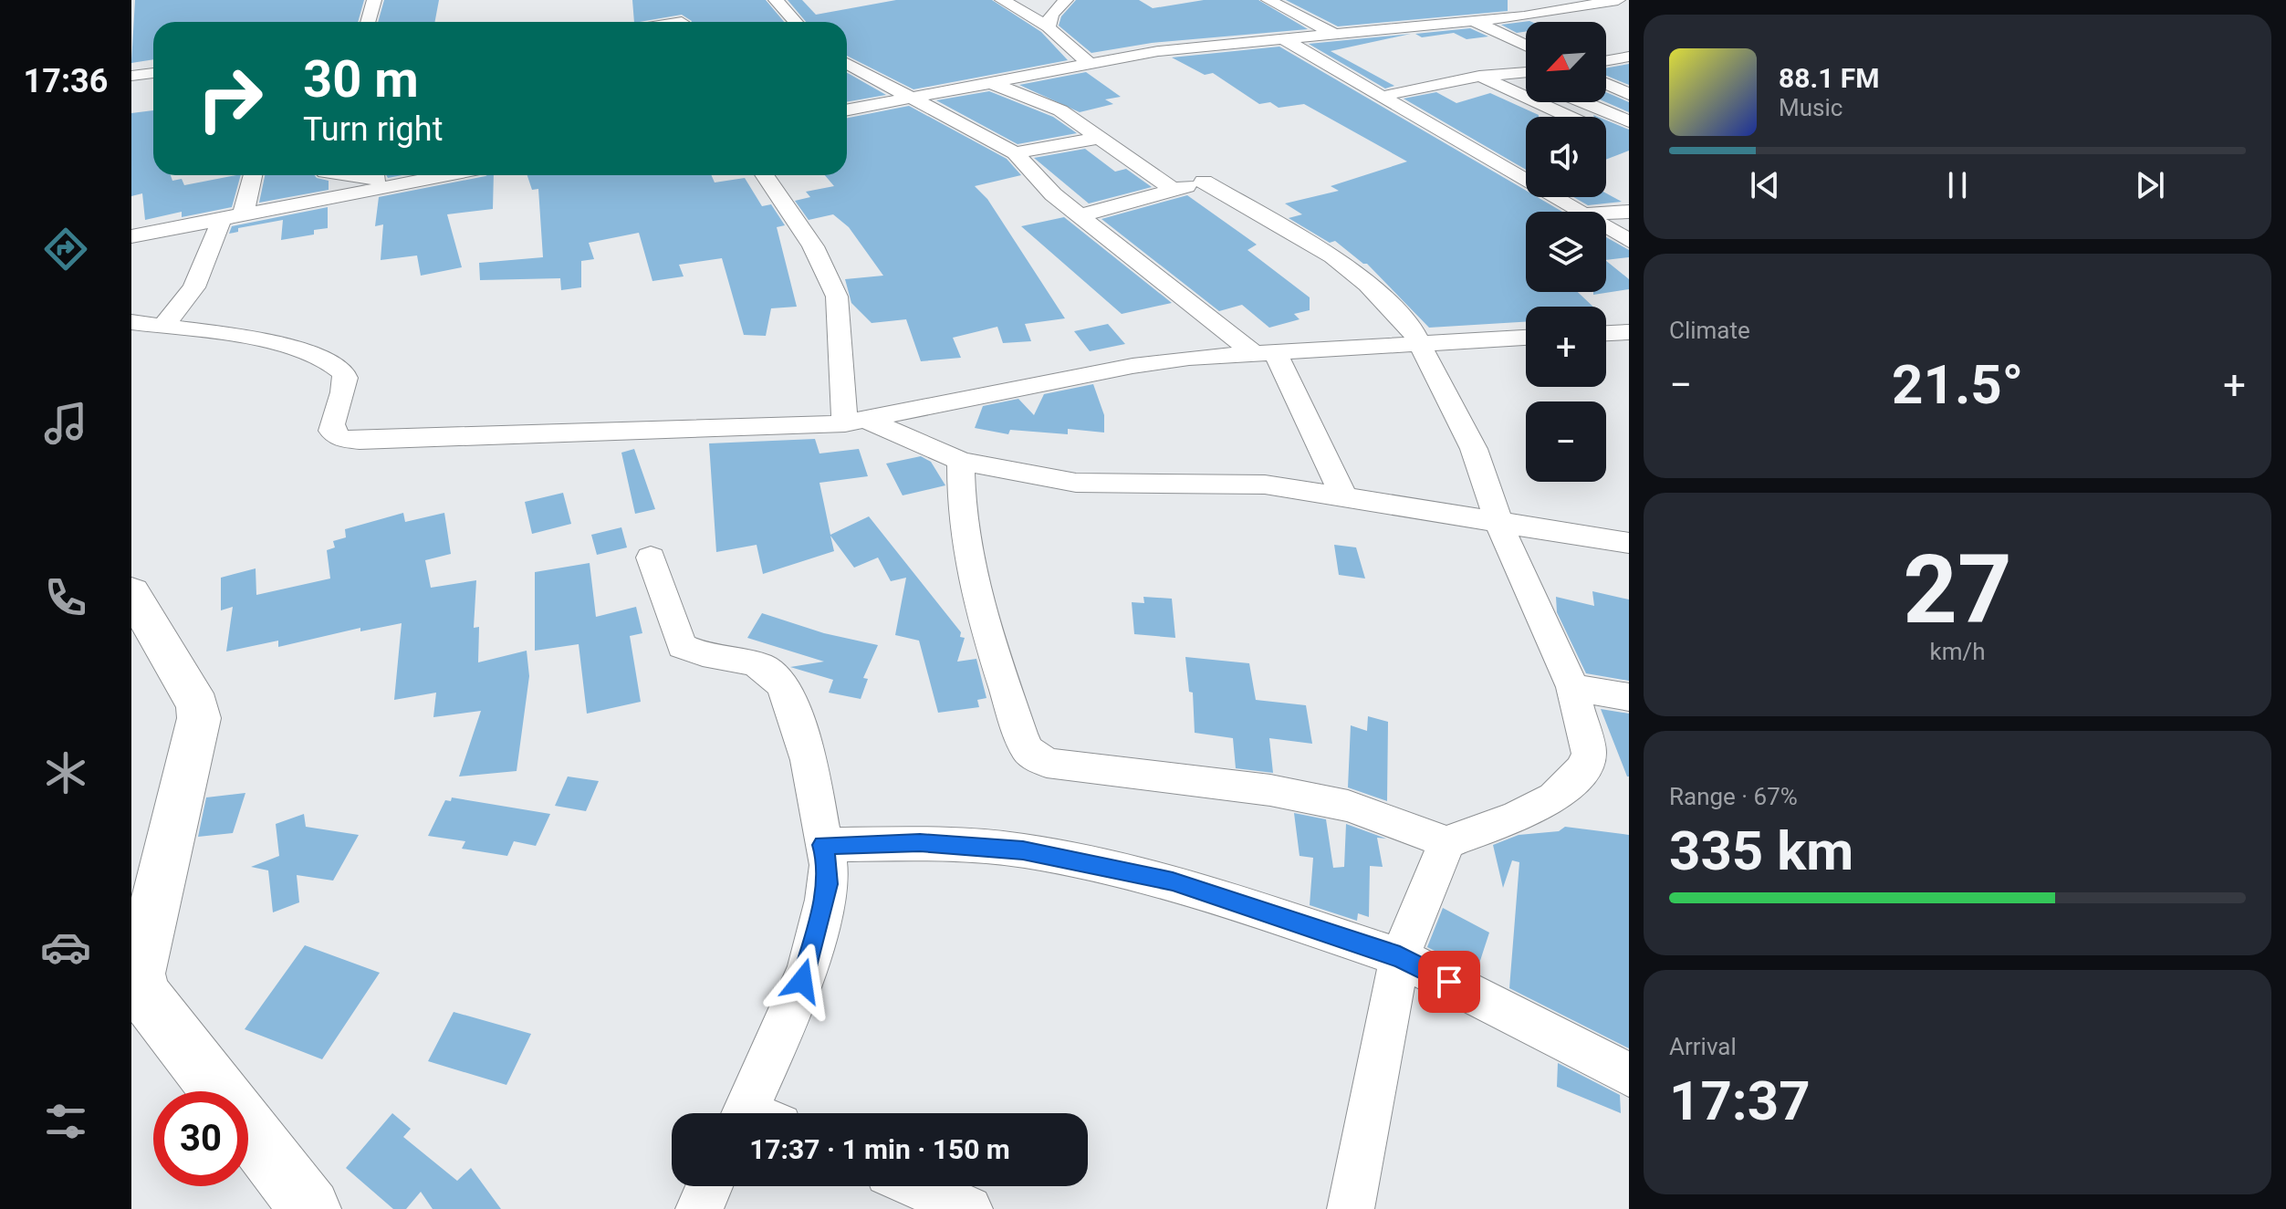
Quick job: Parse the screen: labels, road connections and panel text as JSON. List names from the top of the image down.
{
  "north": "bottom left",
  "page": {
    "tabs": "17:36",
    "map_buttons": ["+", "−"],
    "turn": ["30 m", "Turn right"],
    "song": ["88.1 FM", "Music"],
    "tile": [
      "Climate",
      ["27", "km/h"],
      ["Range · 67%", "335 km"],
      ["Arrival", "17:37"]
    ],
    "heat": ["−", "21.5°", "+"],
    "limit": "30",
    "trip": "17:37 · 1 min · 150 m"
  }
}
